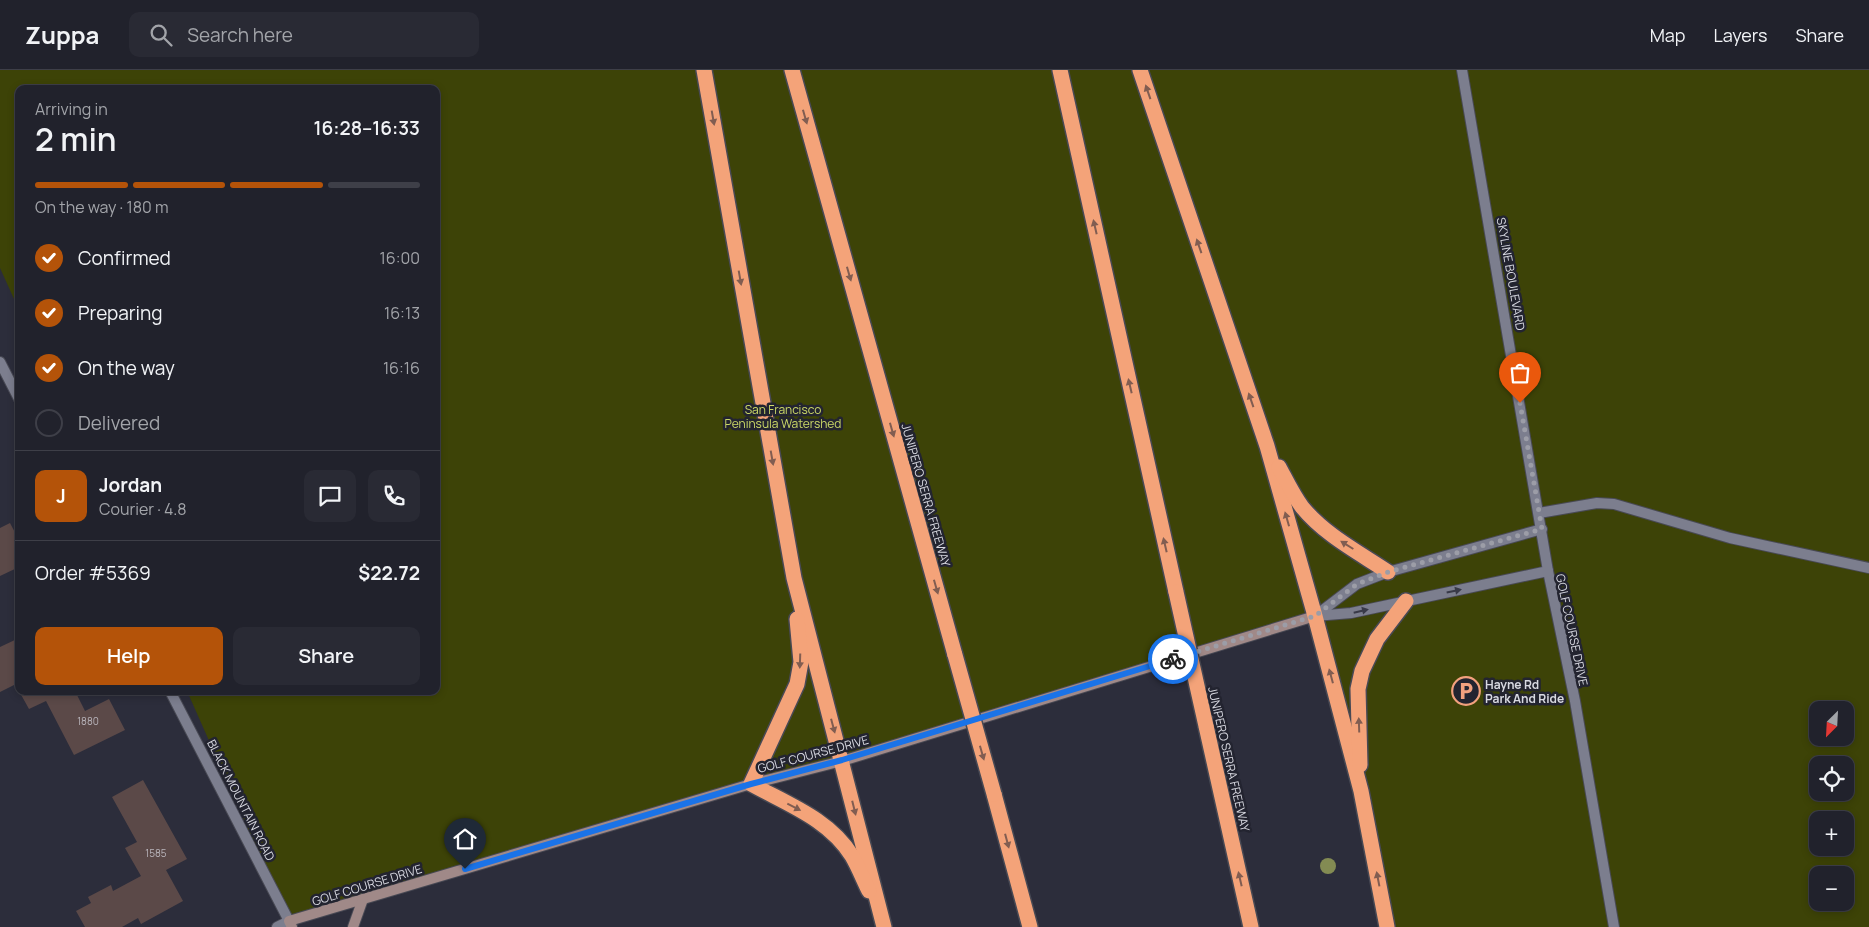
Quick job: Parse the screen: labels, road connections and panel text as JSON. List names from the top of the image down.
{
  "streets": {
    "highway": ["JUNIPERO SERRA FREEWAY"],
    "main road": ["GOLF COURSE DRIVE"],
    "street": ["SKYLINE BOULEVARD", "BLACK MOUNTAIN ROAD"]
  },
  "crossings": [
    ["SKYLINE BOULEVARD", "GOLF COURSE DRIVE"],
    ["GOLF COURSE DRIVE", "BLACK MOUNTAIN ROAD"]
  ],
  "parks": ["San Francisco Peninsula Watershed"],
  "places": {
    "parking": ["Hayne Rd Park And Ride"]
  },
  "house_numbers": ["1880", "1585"],
  "north": "bottom left",
  "page": {
    "header": "Zuppa",
    "search": "Search here",
    "nav": ["Map", "Layers", "Share"],
    "heading": ["2 min", "Arriving in", "16:28–16:33"],
    "panel": [
      "Jordan",
      "Courier · 4.8",
      "Order #5369",
      "$22.72"
    ],
    "bar": "On the way · 180 m",
    "list": [
      ["Confirmed", "16:00"],
      ["Preparing", "16:13"],
      ["On the way", "16:16"],
      "Delivered"
    ],
    "round": "J",
    "buttons": ["Help", "Share"],
    "map_buttons": ["+", "−"]
  }
}
